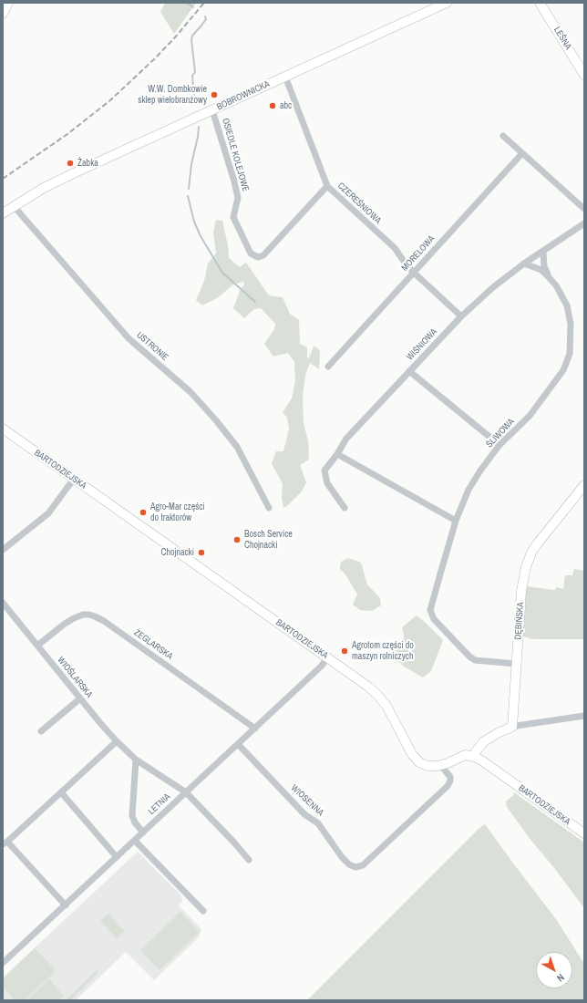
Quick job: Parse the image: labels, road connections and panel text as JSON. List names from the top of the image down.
{
  "streets": {
    "street": [
      "LEŚNA",
      "BOBROWNICKA",
      "OSIEDLE KOLEJOWE",
      "CZEREŚNIOWA",
      "MORELOWA",
      "WIŚNIOWA",
      "USTRONIE",
      "ŚLIWOWA",
      "BARTODZIEJSKA",
      "DĘBIŃSKA",
      "ŻEGLARSKA",
      "WIOŚLARSKA",
      "WIOSENNA",
      "LETNIA"
    ]
  },
  "crossings": [
    ["BOBROWNICKA", "OSIEDLE KOLEJOWE"],
    ["BOBROWNICKA", "CZEREŚNIOWA"],
    ["BOBROWNICKA", "USTRONIE"],
    ["OSIEDLE KOLEJOWE", "CZEREŚNIOWA"],
    ["CZEREŚNIOWA", "MORELOWA"],
    ["CZEREŚNIOWA", "WIŚNIOWA"],
    ["WIŚNIOWA", "ŚLIWOWA"],
    ["ŚLIWOWA", "DĘBIŃSKA"],
    ["BARTODZIEJSKA", "WIOSENNA"],
    ["BARTODZIEJSKA", "LETNIA"],
    ["ŻEGLARSKA", "WIOŚLARSKA"],
    ["ŻEGLARSKA", "LETNIA"],
    ["WIOŚLARSKA", "LETNIA"],
    ["WIOSENNA", "LETNIA"]
  ],
  "places": [
    "W.W. Dombkowie sklep wielobranżowy",
    "abc",
    "Żabka",
    "Agro-Mar części do traktorów",
    "Bosch Service Chojnacki",
    "Chojnacki",
    "Agrotom części do maszyn rolniczych"
  ],
  "north": "bottom right"
}
